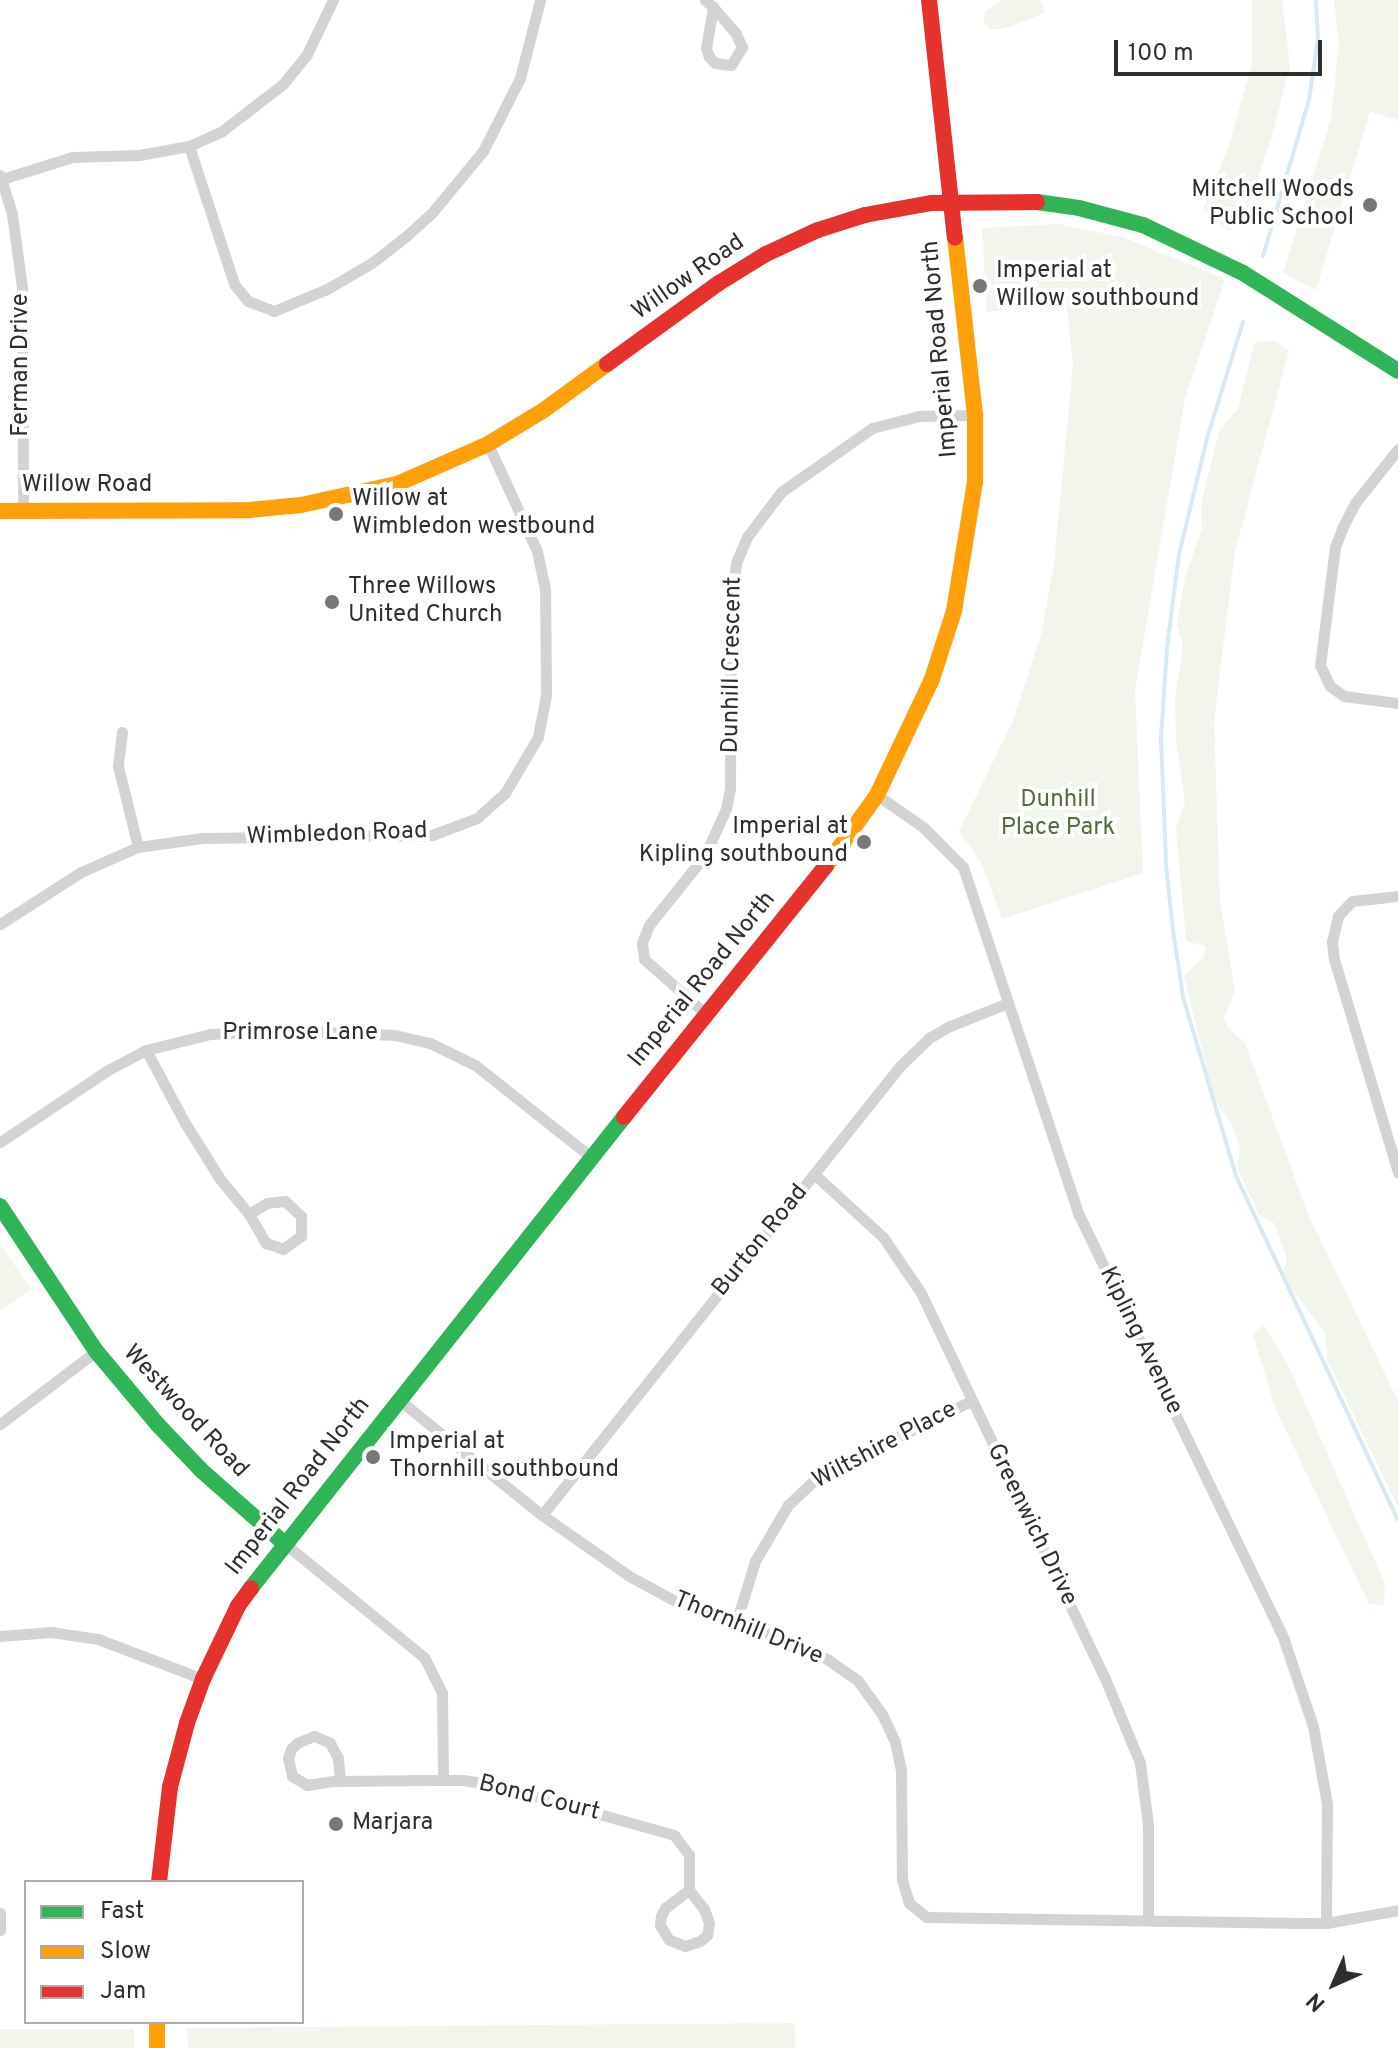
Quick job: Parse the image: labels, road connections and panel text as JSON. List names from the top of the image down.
{
  "streets": {
    "street": [
      "Willow Road",
      "Imperial Road North",
      "Ferman Drive",
      "Dunhill Crescent",
      "Wimbledon Road",
      "Primrose Lane",
      "Burton Road",
      "Kipling Avenue",
      "Westwood Road",
      "Wiltshire Place",
      "Greenwich Drive",
      "Thornhill Drive",
      "Bond Court"
    ]
  },
  "crossings": [
    ["Willow Road", "Imperial Road North"],
    ["Willow Road", "Ferman Drive"],
    ["Willow Road", "Wimbledon Road"],
    ["Imperial Road North", "Dunhill Crescent"],
    ["Imperial Road North", "Primrose Lane"],
    ["Imperial Road North", "Kipling Avenue"],
    ["Imperial Road North", "Westwood Road"],
    ["Imperial Road North", "Thornhill Drive"],
    ["Burton Road", "Kipling Avenue"],
    ["Burton Road", "Greenwich Drive"],
    ["Burton Road", "Thornhill Drive"],
    ["Kipling Avenue", "Thornhill Drive"],
    ["Westwood Road", "Bond Court"],
    ["Wiltshire Place", "Greenwich Drive"],
    ["Wiltshire Place", "Thornhill Drive"],
    ["Greenwich Drive", "Thornhill Drive"]
  ],
  "parks": ["Dunhill Place Park"],
  "places": [
    "Mitchell Woods Public School",
    "Imperial at Willow southbound",
    "Willow at Wimbledon westbound",
    "Three Willows United Church",
    "Imperial at Kipling southbound",
    "Imperial at Thornhill southbound",
    "Marjara"
  ],
  "legend": ["Fast", "Slow", "Jam"],
  "scale_bar": "100 m",
  "north": "bottom left"
}
